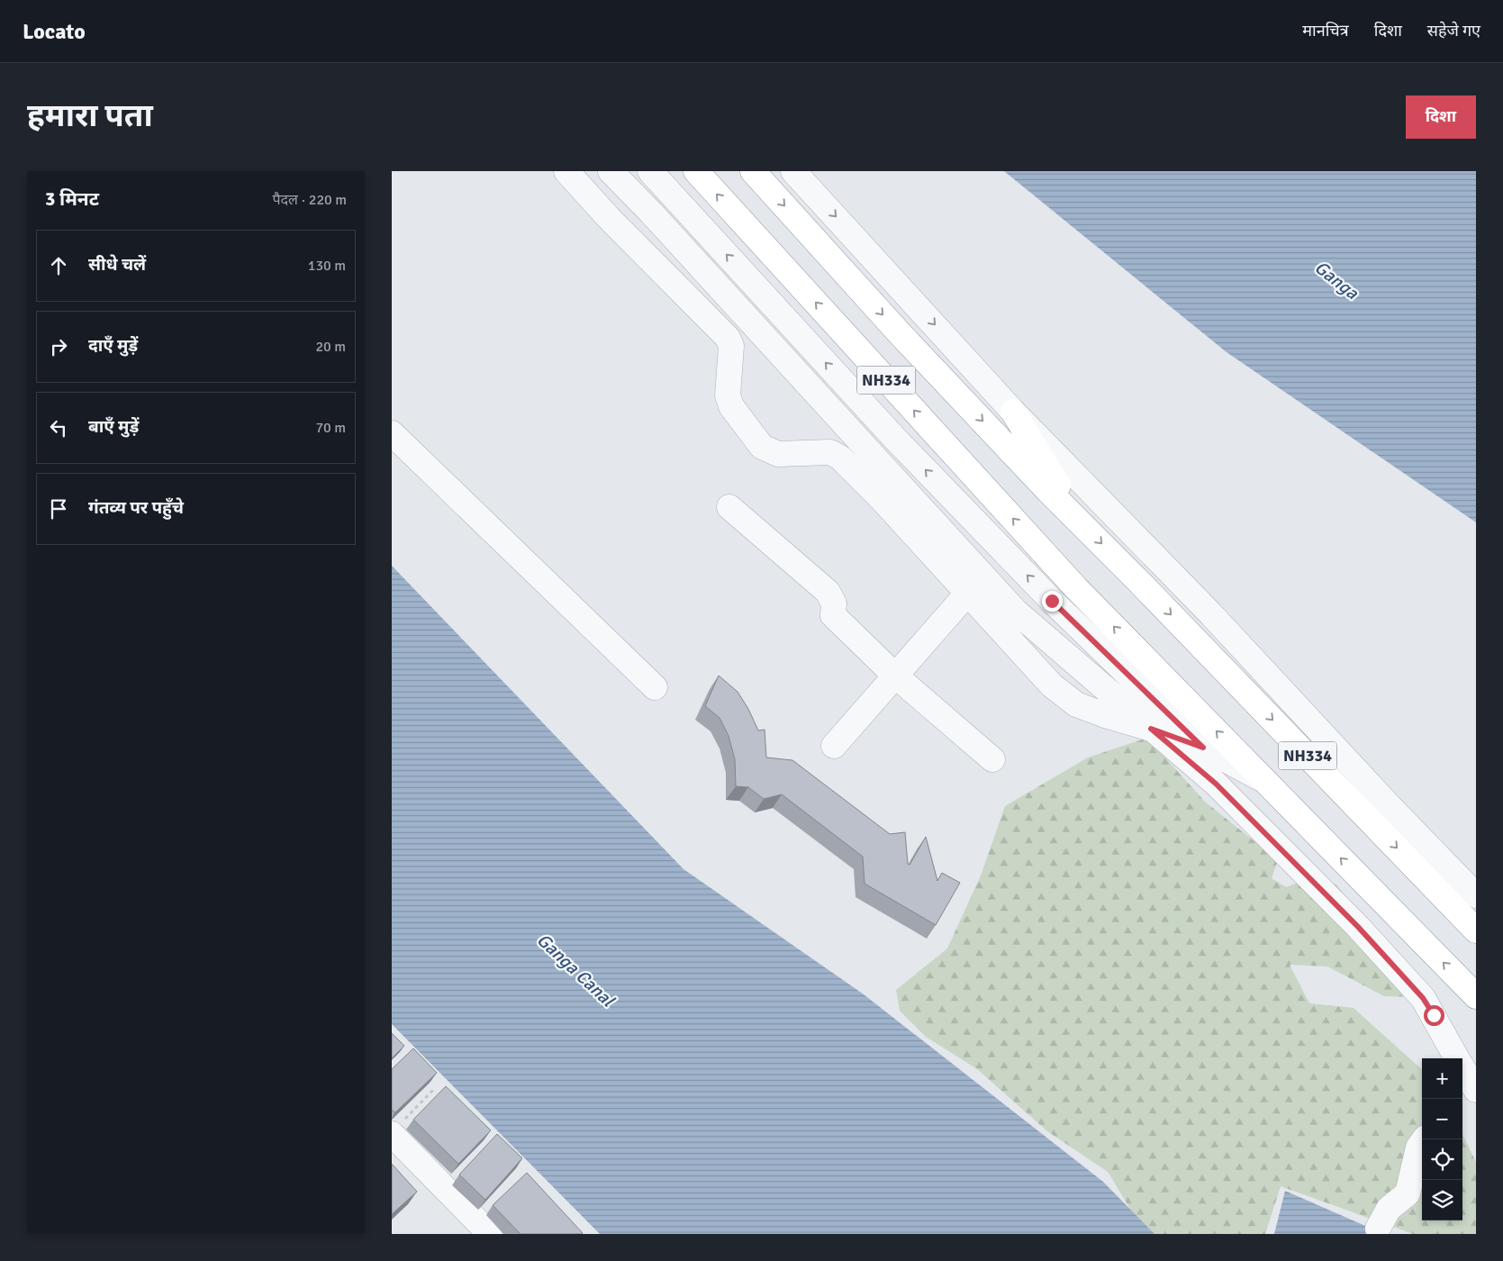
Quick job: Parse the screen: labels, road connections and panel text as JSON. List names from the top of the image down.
{
  "streets": {
    "highway": ["NH334"]
  },
  "water": ["Ganga", "Ganga Canal"],
  "page": {
    "header": "Locato",
    "nav": ["मानचित्र", "दिशा", "सहेजे गए"],
    "buttons": "दिशा",
    "title": "हमारा पता",
    "heading": ["3 मिनट", "पैदल · 220 m"],
    "list": [
      ["सीधे चलें", "130 m"],
      ["दाएँ मुड़ें", "20 m"],
      ["बाएँ मुड़ें", "70 m"],
      "गंतव्य पर पहुँचे"
    ],
    "map_buttons": ["+", "−"]
  }
}
